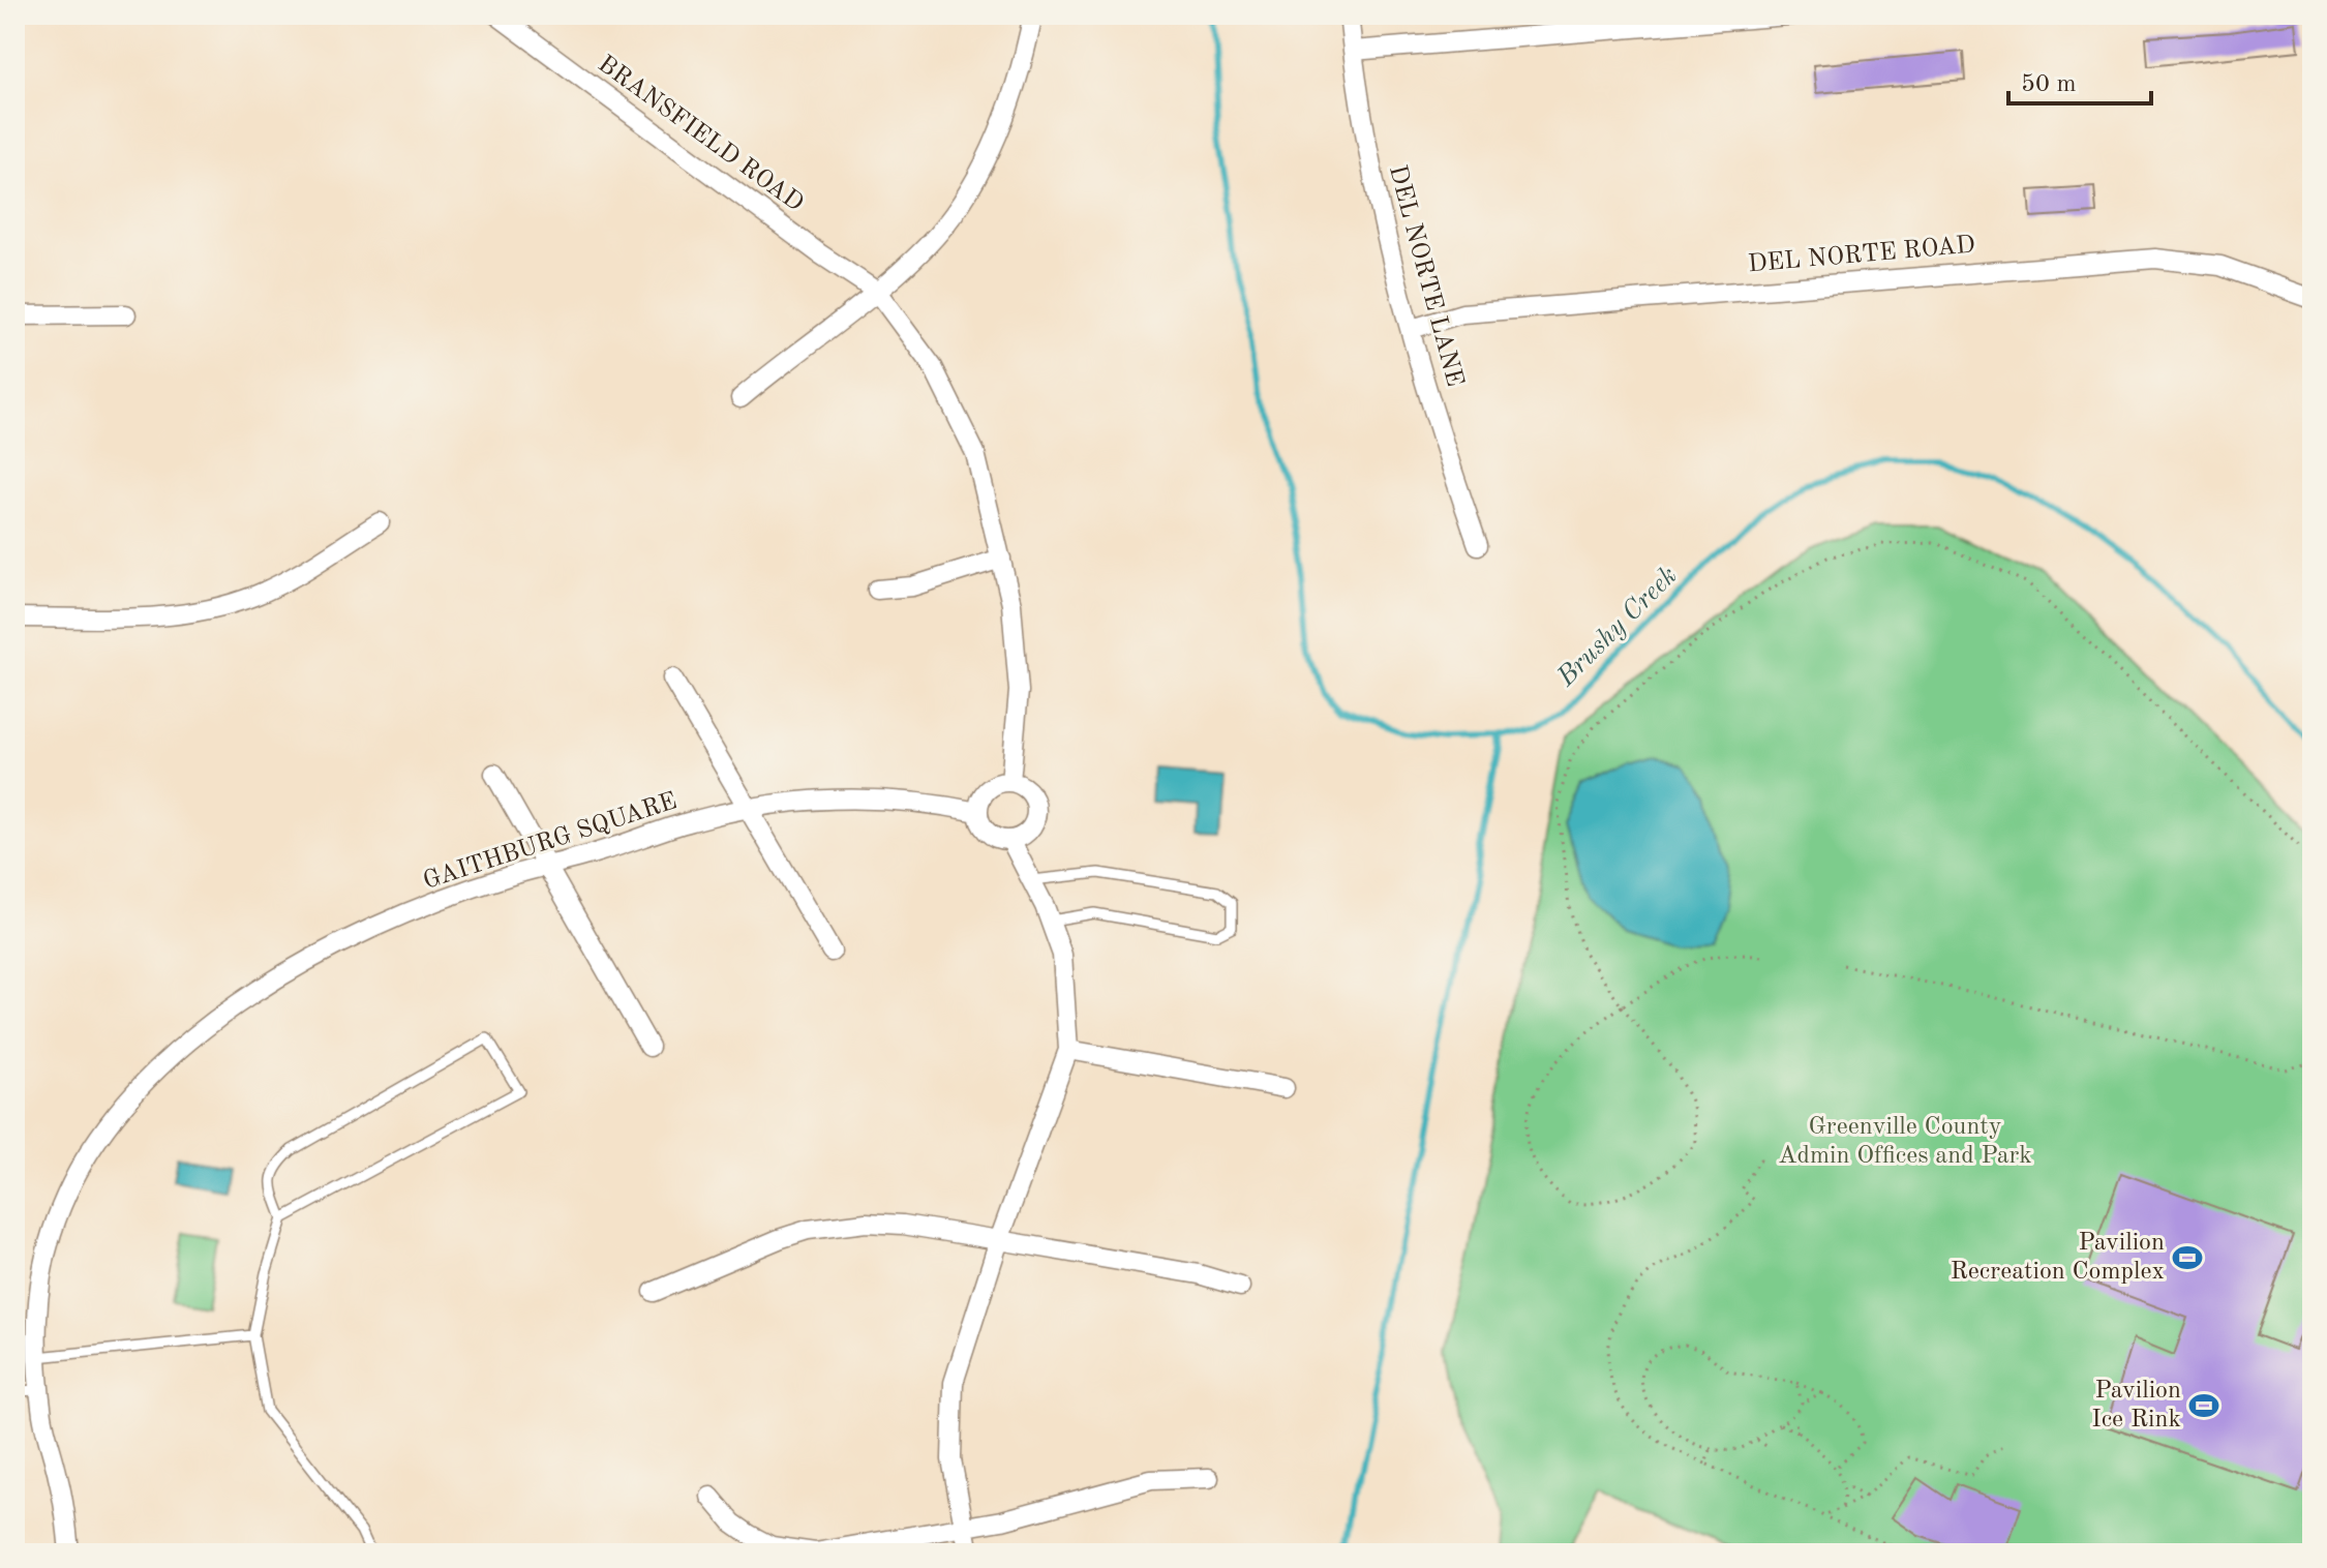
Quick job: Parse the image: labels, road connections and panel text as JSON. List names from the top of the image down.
{
  "streets": {
    "street": [
      "BRANSFIELD ROAD",
      "DEL NORTE ROAD",
      "DEL NORTE LANE",
      "GAITHBURG SQUARE"
    ]
  },
  "crossings": [
    ["BRANSFIELD ROAD", "GAITHBURG SQUARE"],
    ["DEL NORTE ROAD", "DEL NORTE LANE"]
  ],
  "water": ["Brushy Creek"],
  "parks": ["Greenville County Admin Offices and Park"],
  "places": {
    "sports": ["Pavilion Recreation Complex", "Pavilion Ice Rink"]
  },
  "scale_bar": "50 m"
}
